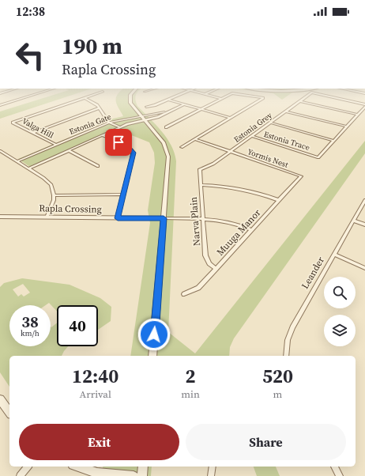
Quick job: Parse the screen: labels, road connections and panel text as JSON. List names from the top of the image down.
{
  "streets": {
    "street": [
      "Estonia Gate",
      "Estonia Grey",
      "Valga Hill",
      "Estonia Trace",
      "Yormis Nest",
      "Rapla Crossing",
      "Narva Plain",
      "Muuga Manor",
      "Leander"
    ]
  },
  "crossings": [
    ["Estonia Gate", "Valga Hill"],
    ["Estonia Grey", "Estonia Trace"],
    ["Estonia Grey", "Yormis Nest"],
    ["Estonia Grey", "Narva Plain"],
    ["Yormis Nest", "Muuga Manor"],
    ["Rapla Crossing", "Narva Plain"],
    ["Rapla Crossing", "Muuga Manor"],
    ["Narva Plain", "Muuga Manor"]
  ],
  "page": {
    "status": "12:38",
    "turn": ["190 m", "Rapla Crossing"],
    "speed": "38 km/h",
    "limit": "40",
    "eta": [
      "12:40",
      "Arrival",
      "2",
      "min",
      "520",
      "m"
    ],
    "buttons": ["Exit", "Share"]
  }
}
